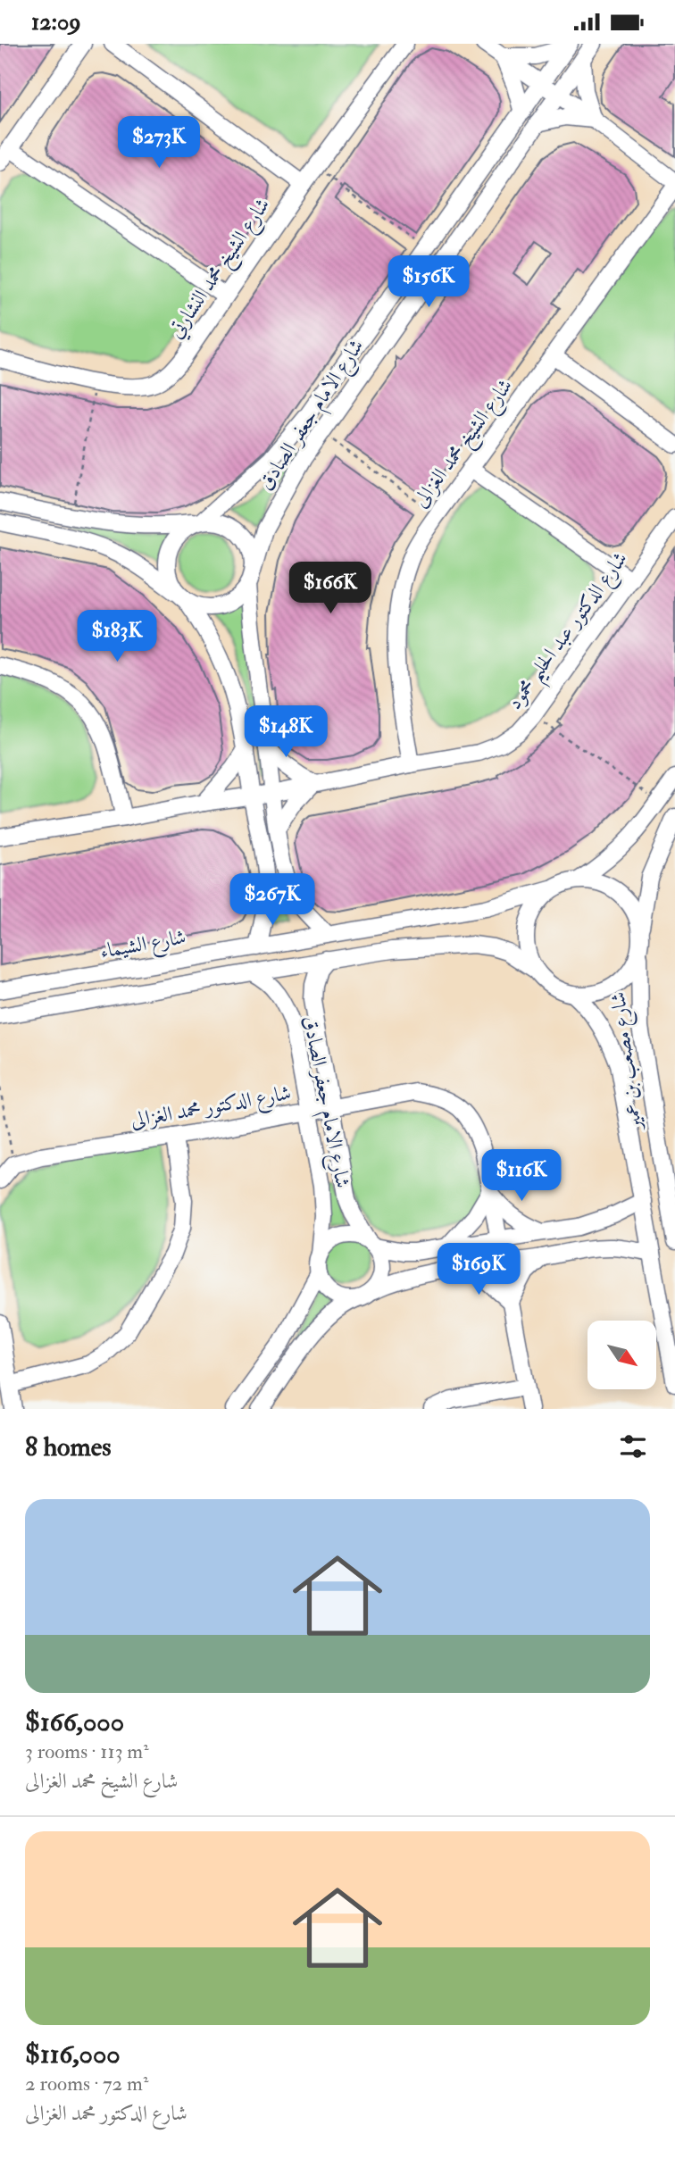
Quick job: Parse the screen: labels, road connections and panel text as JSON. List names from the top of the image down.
{
  "streets": {
    "street": [
      "شارع الشيخ محمد النشارتي",
      "شارع الامام جعفر الصادق",
      "شارع الشيخ محمد الغزالى",
      "شارع الدكتور عبد الحليم محمود",
      "شارع الشيماء",
      "شارع مصعب بن عمير",
      "شارع الدكتور محمد الغزالى"
    ]
  },
  "crossings": [
    ["شارع الامام جعفر الصادق", "شارع الدكتور عبد الحليم محمود"],
    ["شارع الامام جعفر الصادق", "شارع الشيماء"],
    ["شارع الامام جعفر الصادق", "شارع الدكتور محمد الغزالى"],
    ["شارع الشيخ محمد الغزالى", "شارع الدكتور عبد الحليم محمود"],
    ["شارع الشيماء", "شارع مصعب بن عمير"]
  ],
  "north": "bottom right",
  "page": {
    "status": "12:09",
    "price": [
      "$273K",
      "$156K",
      "$166K",
      "$183K",
      "$148K",
      "$267K",
      "$116K",
      "$169K"
    ],
    "heading": "8 homes",
    "list": [
      {
        "name": "$166,000",
        "note": "3 rooms · 113 m² · شارع الشيخ محمد الغزالى"
      },
      {
        "name": "$116,000",
        "note": "2 rooms · 72 m² · شارع الدكتور محمد الغزالى"
      }
    ]
  }
}
